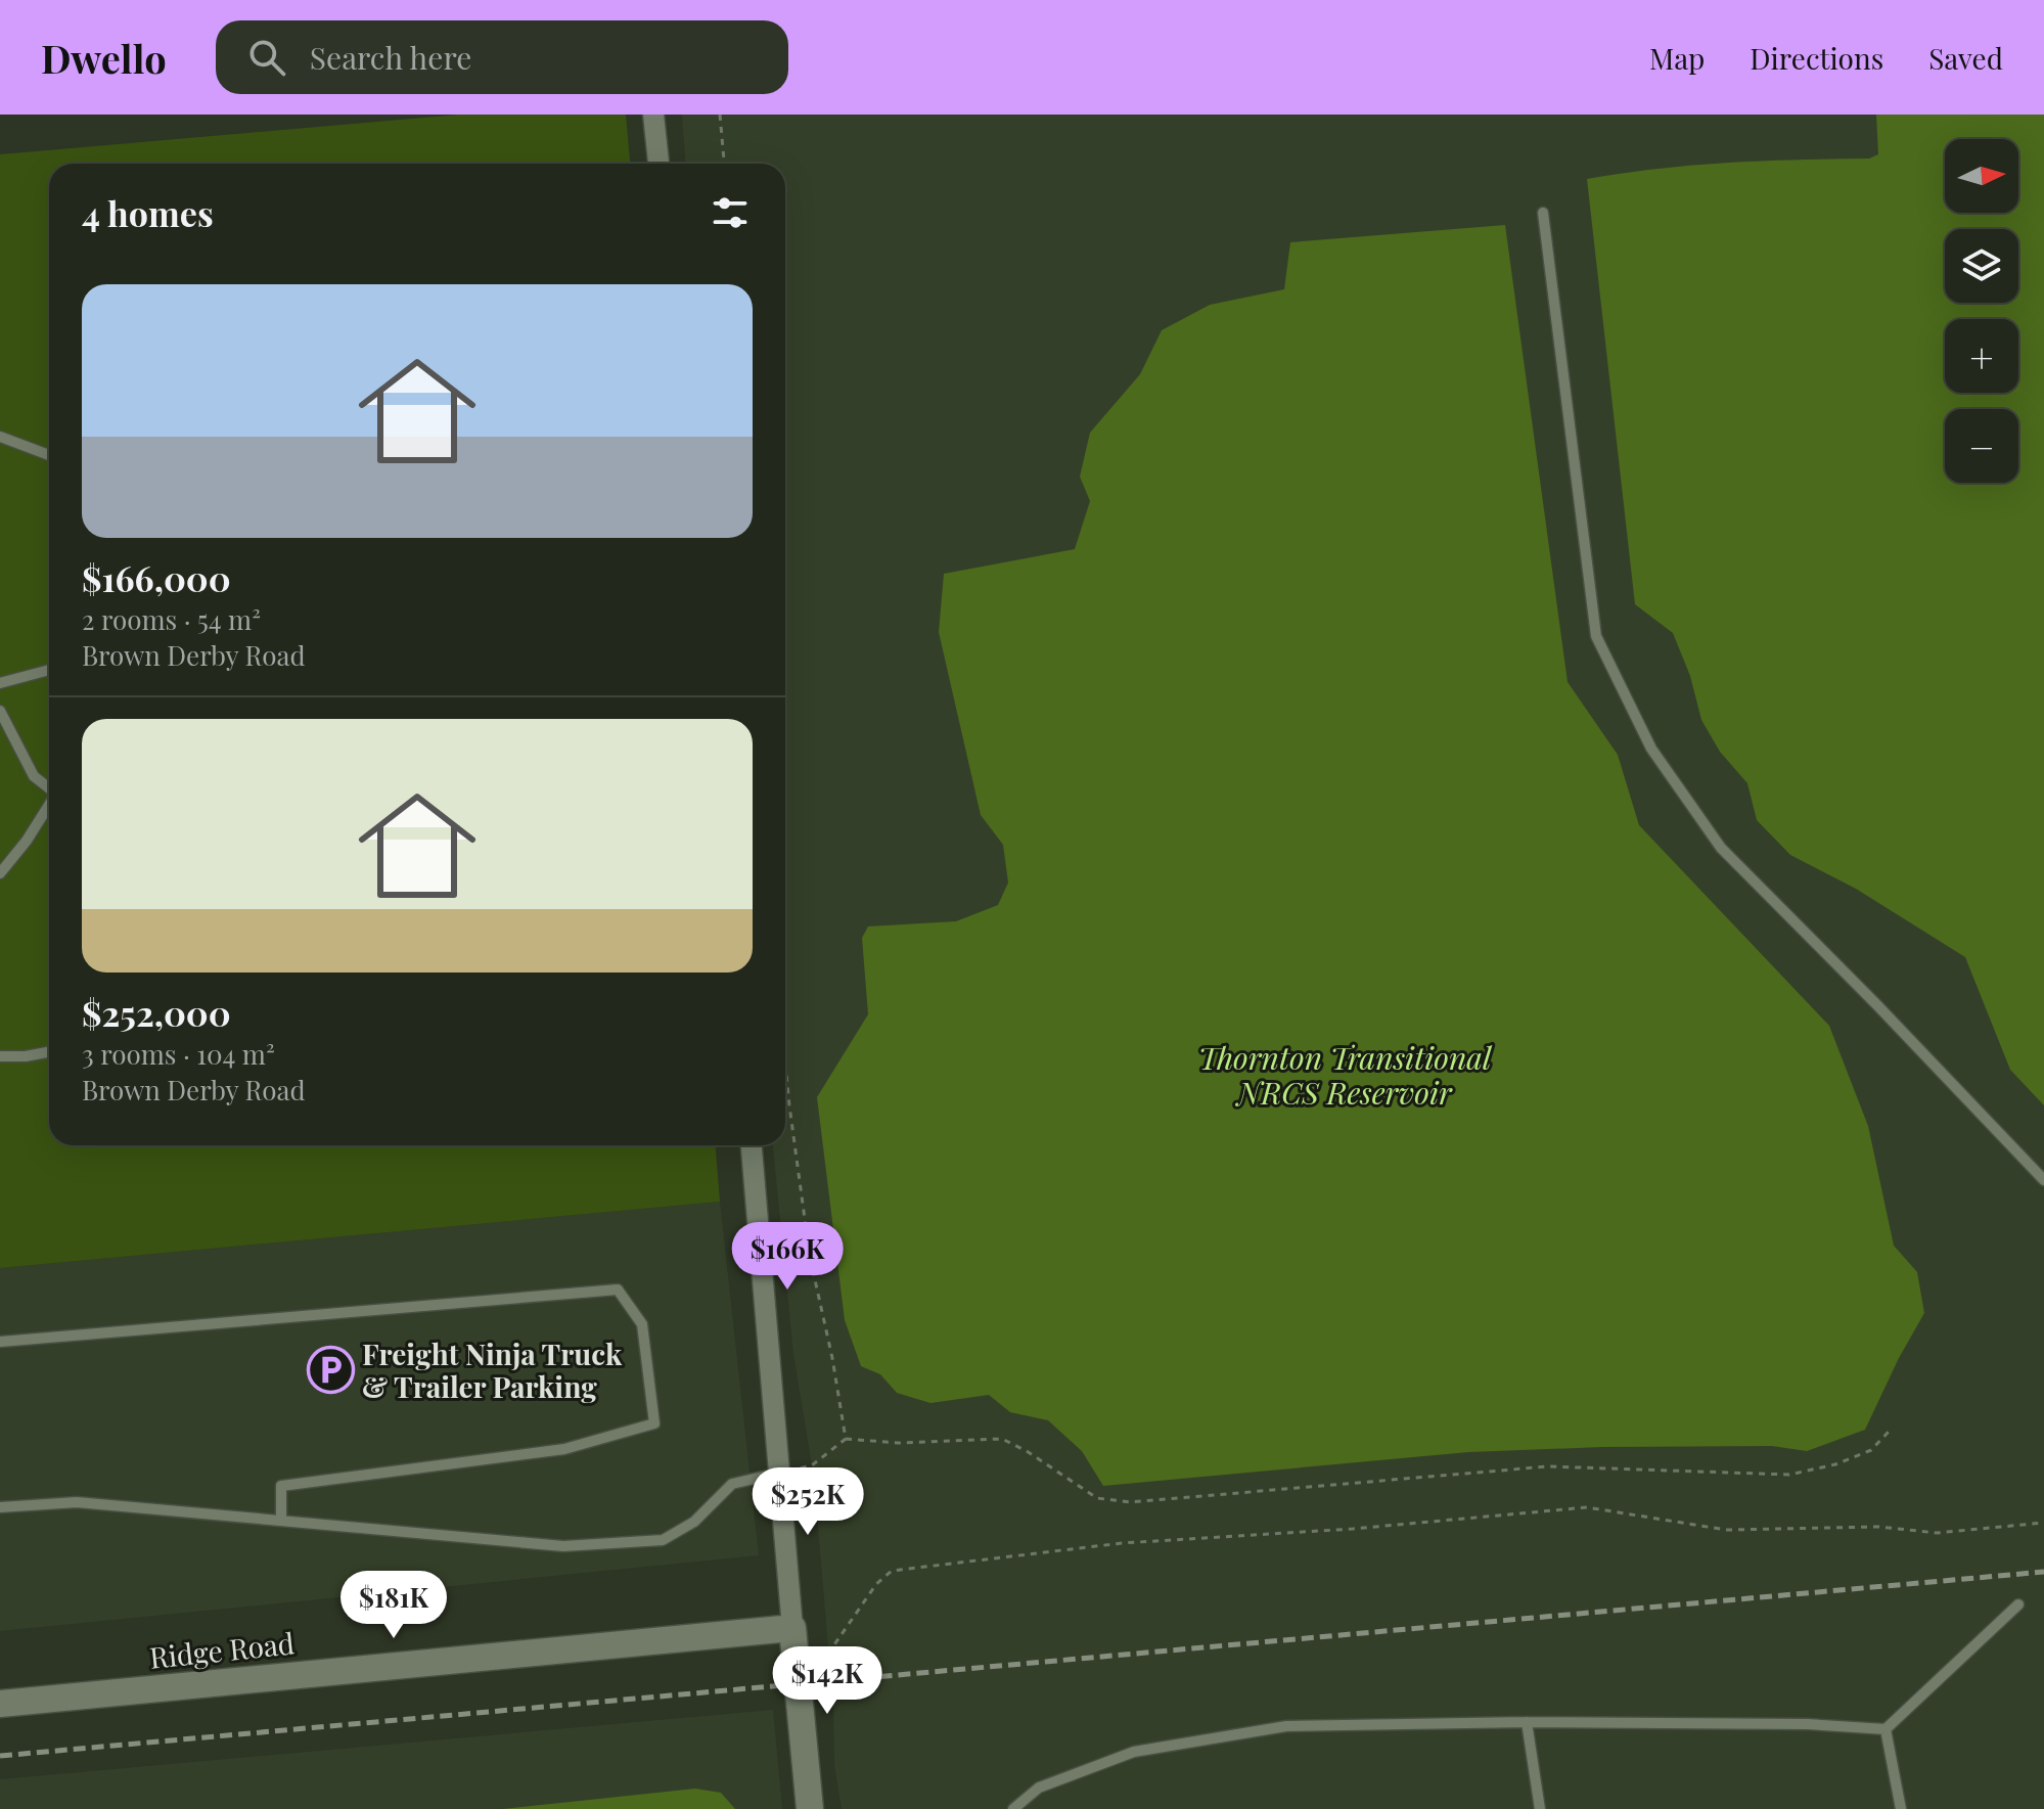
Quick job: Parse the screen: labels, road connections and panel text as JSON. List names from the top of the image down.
{
  "streets": {
    "street": ["Ridge Road"]
  },
  "water": ["Thornton Transitional NRCS Reservoir"],
  "places": {
    "parking": ["Freight Ninja Truck & Trailer Parking"]
  },
  "north": "right",
  "page": {
    "header": "Dwello",
    "search": "Search here",
    "nav": ["Map", "Directions", "Saved"],
    "map_buttons": ["+", "−"],
    "heading": "4 homes",
    "list": [
      {
        "name": "$166,000",
        "note": "2 rooms · 54 m² · Brown Derby Road"
      },
      {
        "name": "$252,000",
        "note": "3 rooms · 104 m² · Brown Derby Road"
      }
    ],
    "price": [
      "$166K",
      "$252K",
      "$181K",
      "$142K"
    ]
  }
}
